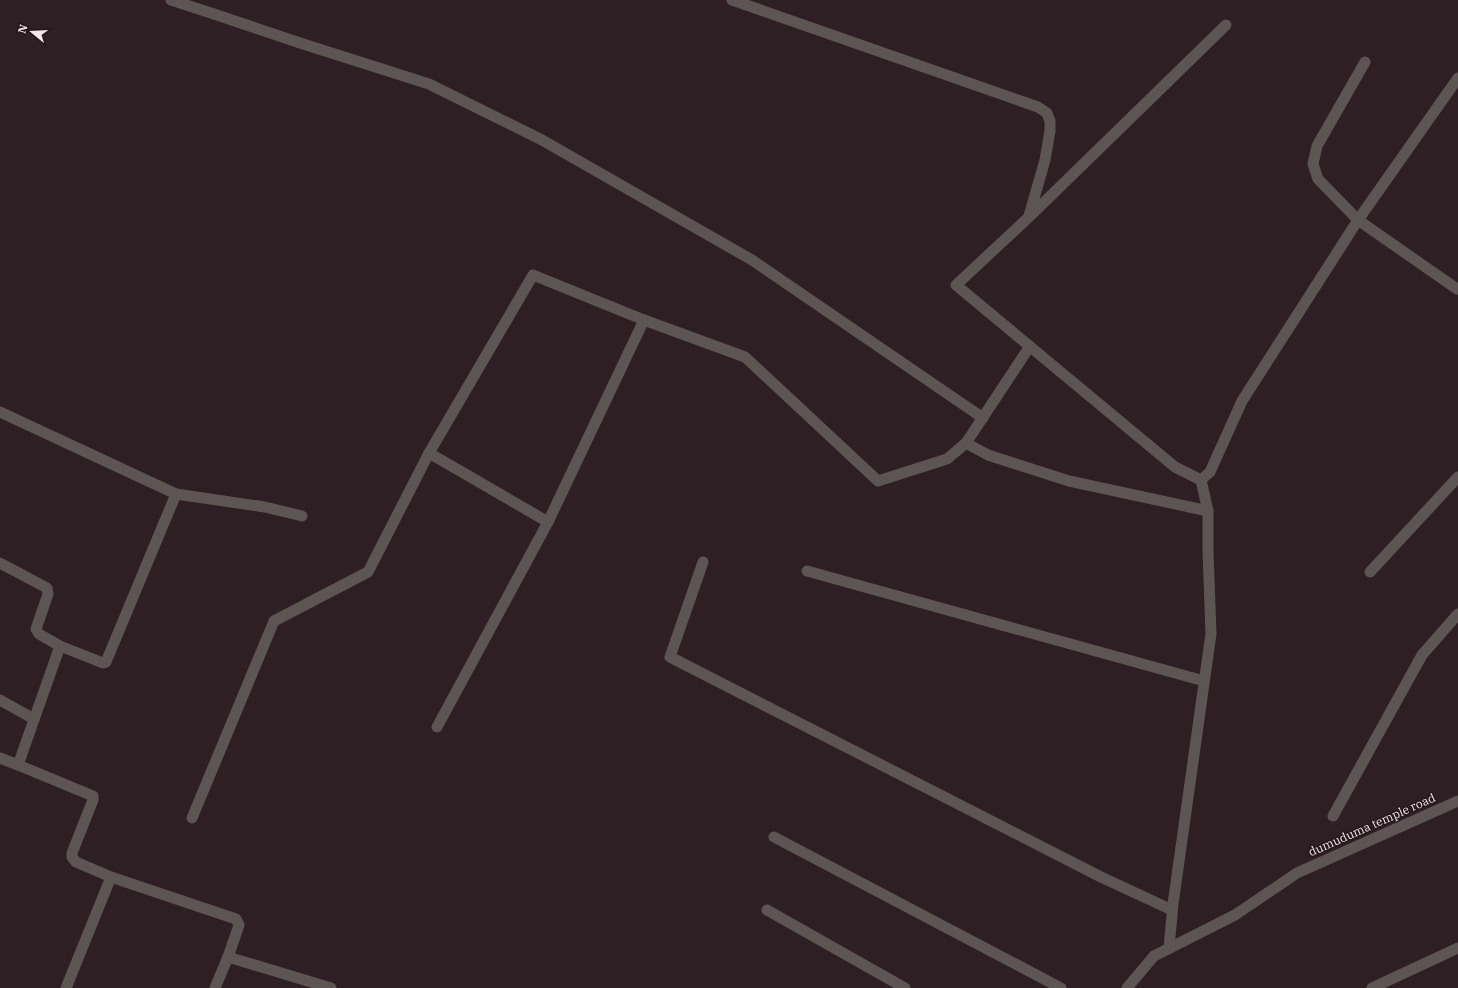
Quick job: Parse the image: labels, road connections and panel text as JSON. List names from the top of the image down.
{
  "streets": {
    "street": ["dumuduma temple road"]
  },
  "north": "left"
}
